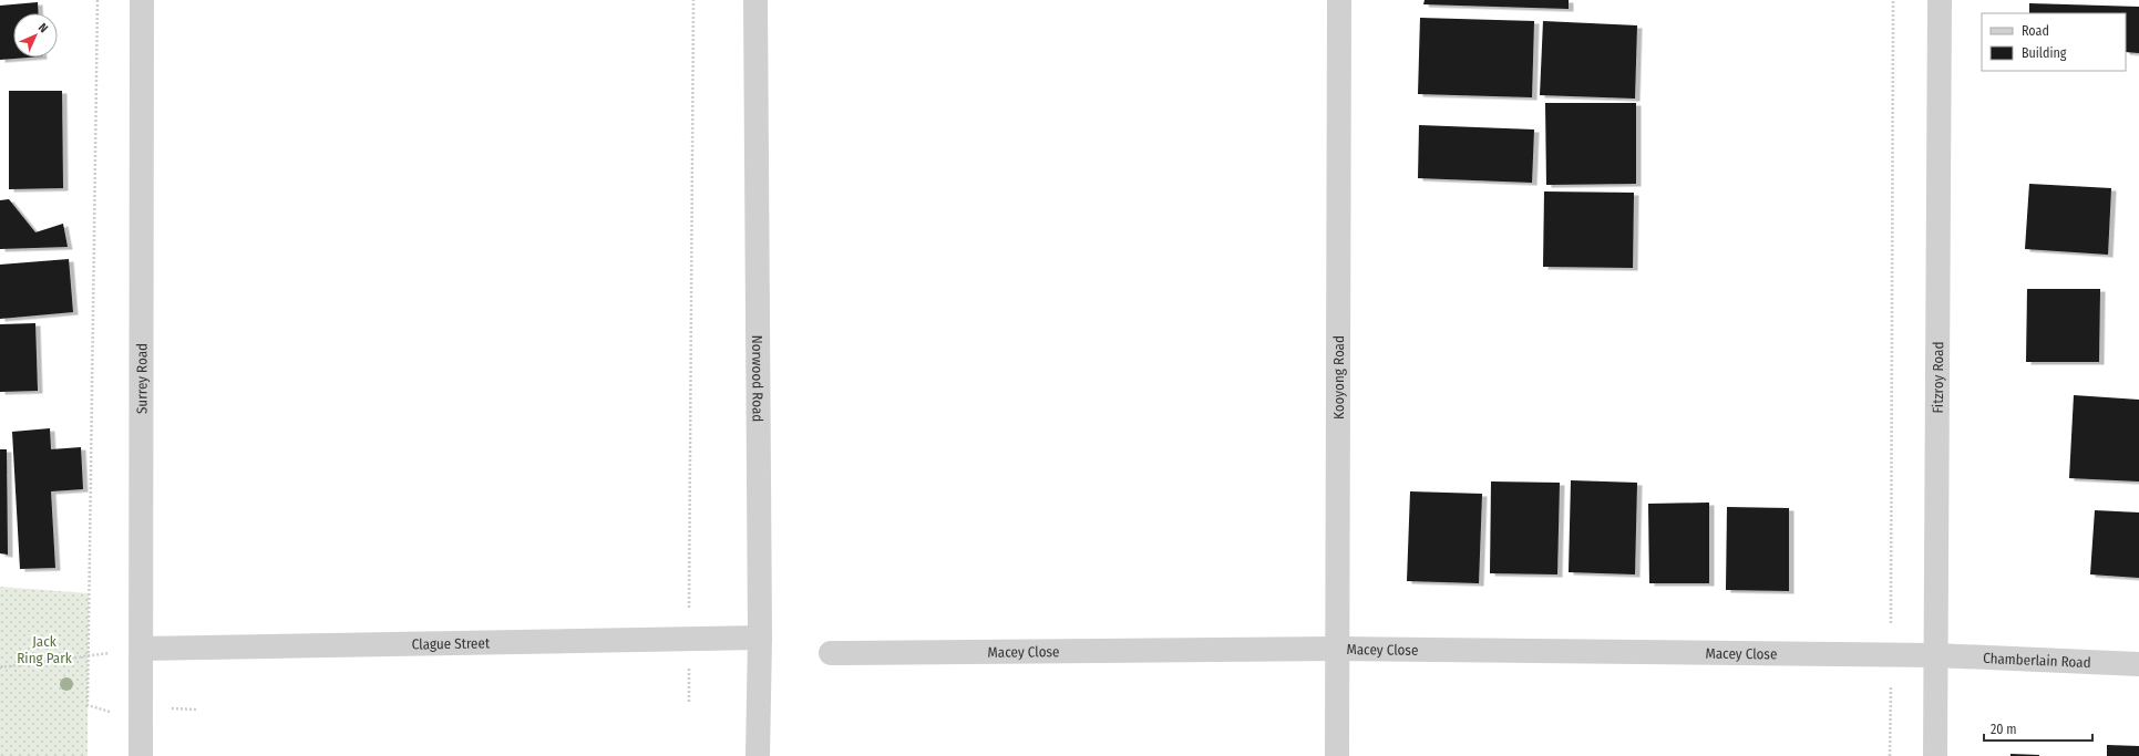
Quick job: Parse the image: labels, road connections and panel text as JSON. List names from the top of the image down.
{
  "streets": {
    "street": [
      "Fitzroy Road",
      "Surrey Road",
      "Norwood Road",
      "Kooyong Road",
      "Clague Street",
      "Macey Close",
      "Chamberlain Road"
    ]
  },
  "crossings": [
    ["Fitzroy Road", "Macey Close"],
    ["Fitzroy Road", "Chamberlain Road"],
    ["Surrey Road", "Clague Street"],
    ["Norwood Road", "Clague Street"],
    ["Kooyong Road", "Macey Close"],
    ["Macey Close", "Chamberlain Road"]
  ],
  "parks": ["Jack Ring Park"],
  "legend": ["Road", "Building"],
  "scale_bar": "20 m",
  "north": "top right"
}
